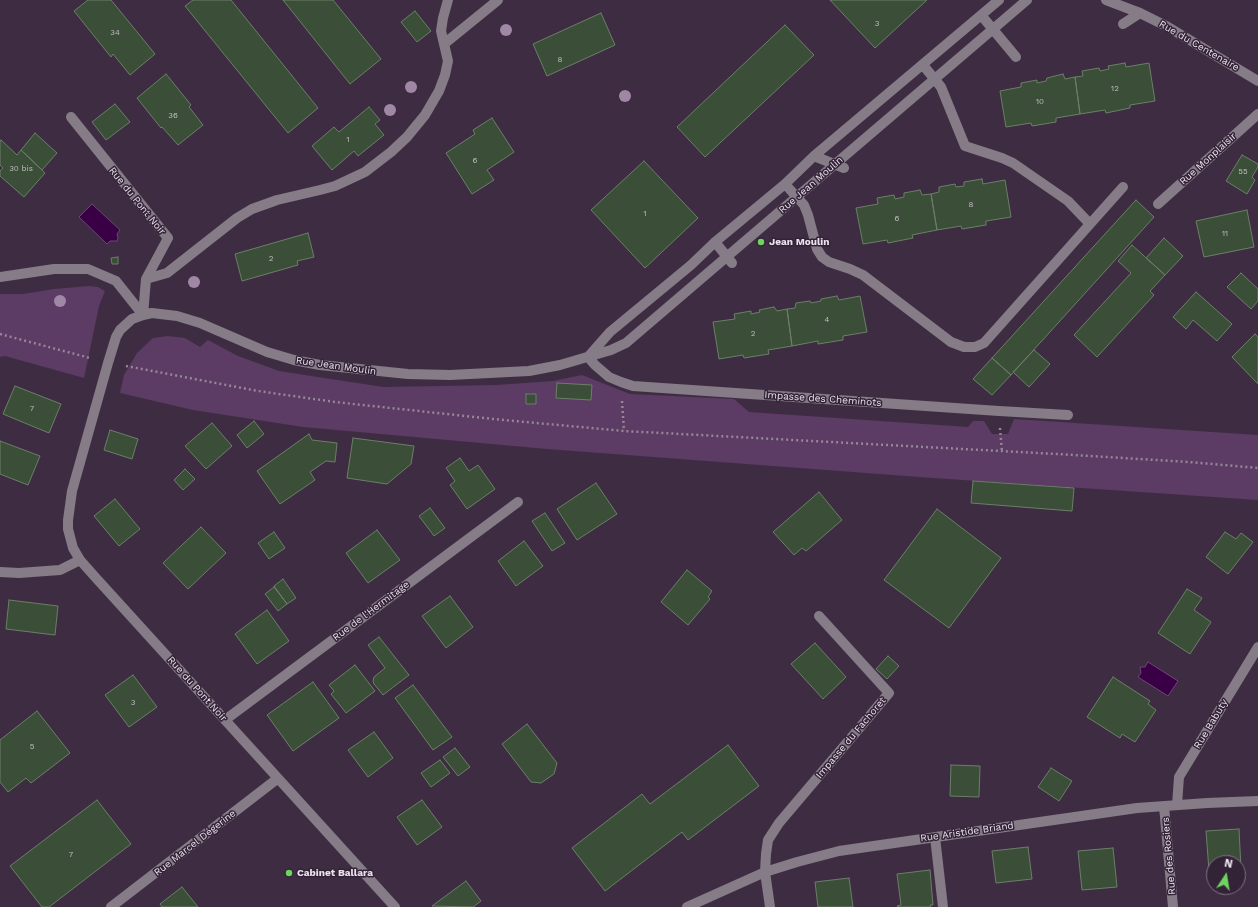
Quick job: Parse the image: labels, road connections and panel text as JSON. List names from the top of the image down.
{
  "streets": {
    "street": [
      "Rue du Centenaire",
      "Rue Monplaisir",
      "Rue Jean Moulin",
      "Rue du Pont Noir",
      "Impasse des Cheminots",
      "Rue de l'Hermitage",
      "Rue Babuty",
      "Impasse du Fachoret",
      "Rue Aristide Briand",
      "Rue Marcel Dégerine",
      "Rue des Rosiers"
    ]
  },
  "crossings": [
    ["Rue Jean Moulin", "Rue du Pont Noir"],
    ["Rue Jean Moulin", "Impasse des Cheminots"],
    ["Rue du Pont Noir", "Rue de l'Hermitage"],
    ["Rue du Pont Noir", "Rue Marcel Dégerine"],
    ["Rue Babuty", "Rue Aristide Briand"],
    ["Impasse du Fachoret", "Rue Aristide Briand"],
    ["Rue Aristide Briand", "Rue des Rosiers"]
  ],
  "places": ["Jean Moulin", "Cabinet Ballara"],
  "house_numbers": [
    "3",
    "34",
    "8",
    "12",
    "10",
    "36",
    "1",
    "6",
    "30 bis",
    "55",
    "8",
    "1",
    "6",
    "11",
    "2",
    "4",
    "2",
    "7",
    "3",
    "5",
    "7"
  ],
  "north": "top"
}
